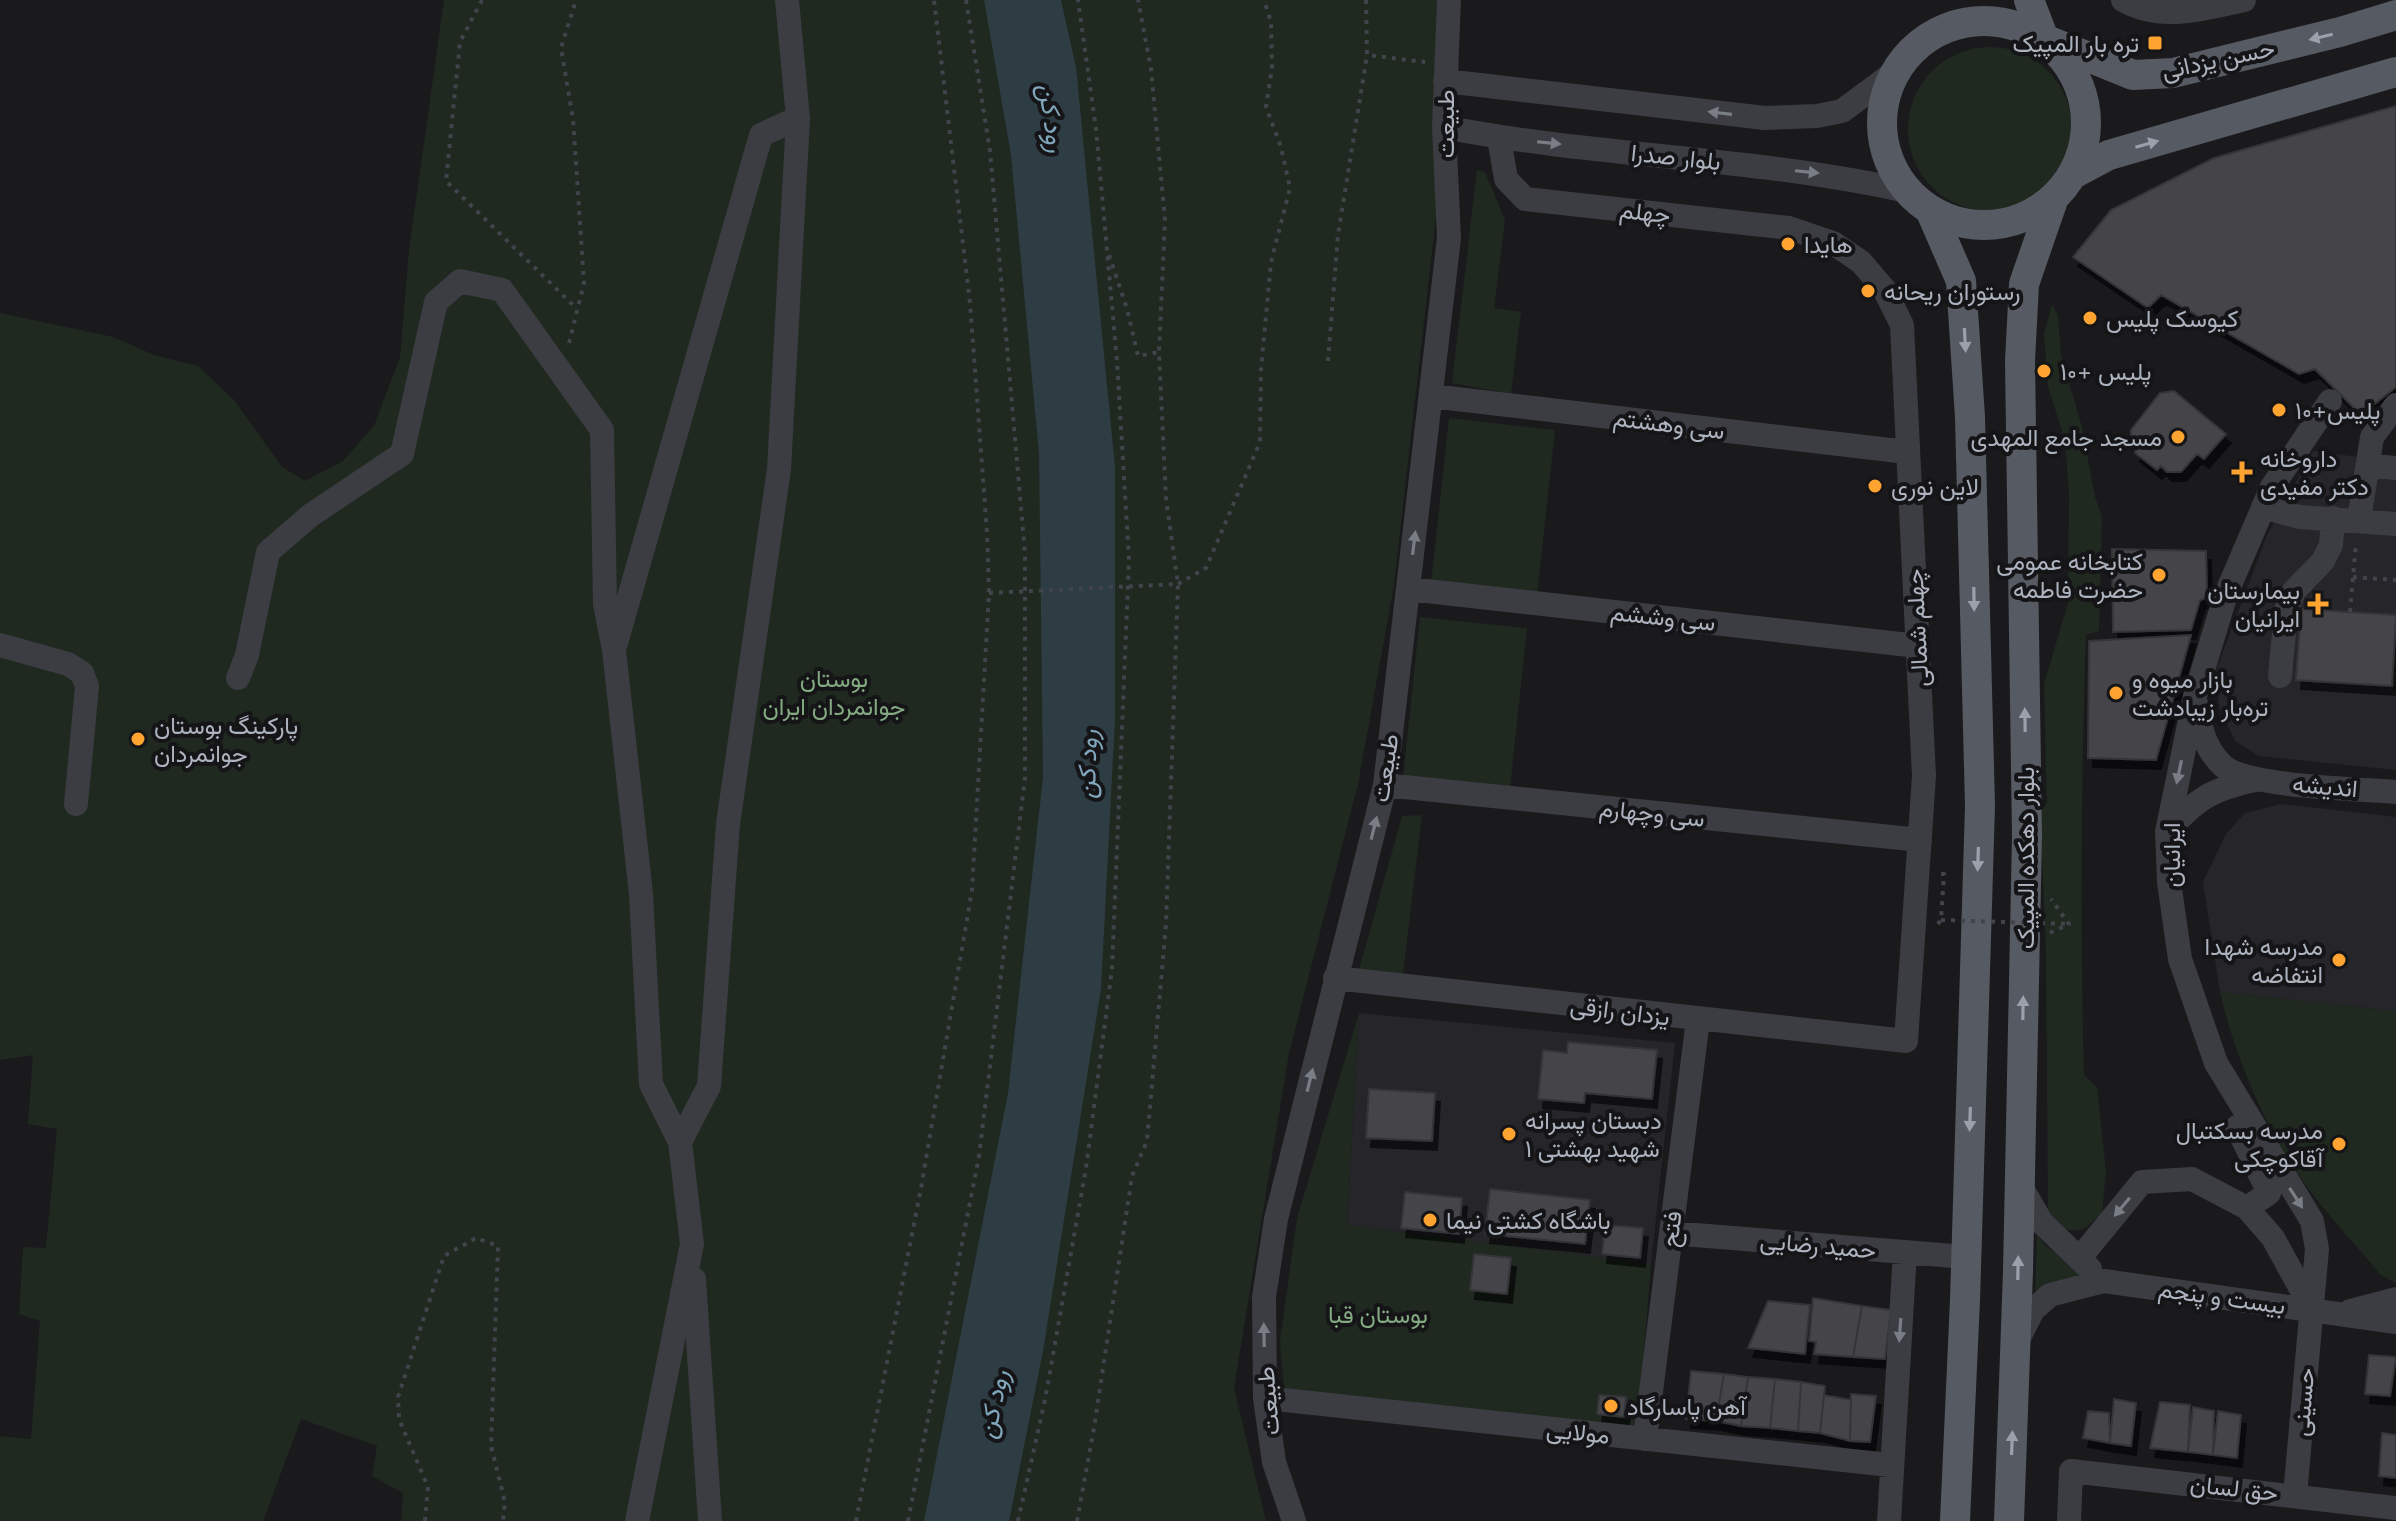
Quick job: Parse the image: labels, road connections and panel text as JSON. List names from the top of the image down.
{
  "streets": {
    "main road": ["حسن یزدانی", "بلوار دهکده المپیک"],
    "street": [
      "طبیعت",
      "بلوار صدرا",
      "چهلم",
      "سی وهشتم",
      "سی وششم",
      "چهلم شمالی",
      "اندیشه",
      "سی وچهارم",
      "ایرانیان",
      "یزدان رازقی",
      "فتح",
      "حمید رضایی",
      "بیست و پنجم",
      "حسینی",
      "مولایی",
      "حق لسان"
    ]
  },
  "crossings": [
    ["حسن یزدانی", "بلوار صدرا"],
    ["حسن یزدانی", "بلوار دهکده المپیک"],
    ["طبیعت", "بلوار صدرا"],
    ["طبیعت", "سی وهشتم"],
    ["طبیعت", "سی وششم"],
    ["طبیعت", "سی وچهارم"],
    ["طبیعت", "یزدان رازقی"],
    ["طبیعت", "مولایی"],
    ["بلوار صدرا", "چهلم"],
    ["بلوار صدرا", "بلوار دهکده المپیک"],
    ["چهلم", "چهلم شمالی"],
    ["سی وهشتم", "چهلم شمالی"],
    ["سی وششم", "چهلم شمالی"],
    ["چهلم شمالی", "سی وچهارم"],
    ["چهلم شمالی", "یزدان رازقی"],
    ["ایرانیان", "بیست و پنجم"],
    ["ایرانیان", "حسینی"],
    ["بلوار دهکده المپیک", "حمید رضایی"],
    ["یزدان رازقی", "فتح"],
    ["فتح", "حمید رضایی"],
    ["فتح", "مولایی"],
    ["بیست و پنجم", "حسینی"],
    ["حسینی", "حق لسان"]
  ],
  "one_way": ["طبیعت", "ایرانیان"],
  "water": ["رود کن"],
  "parks": ["بوستان جوانمردان ایران", "بوستان قبا"],
  "places": {
    "transit": ["تره بار المپیک"],
    "other": [
      "هایدا",
      "رستوران ریحانه",
      "کیوسک پلیس",
      "پلیس +۱۰",
      "پلیس+۱۰",
      "مسجد جامع المهدی",
      "لاین نوری",
      "کتابخانه عمومی حضرت فاطمه",
      "بازار میوه و تره‌بار زیبادشت",
      "پارکینگ بوستان جوانمردان",
      "مدرسه شهدا انتفاضه",
      "دبستان پسرانه شهید بهشتی ۱",
      "مدرسه بسکتبال آقاکوچکی",
      "باشگاه کشتی نیما",
      "آهن پاسارگاد"
    ],
    "health": ["داروخانه دکتر مفیدی", "بیمارستان ایرانیان"]
  }
}
